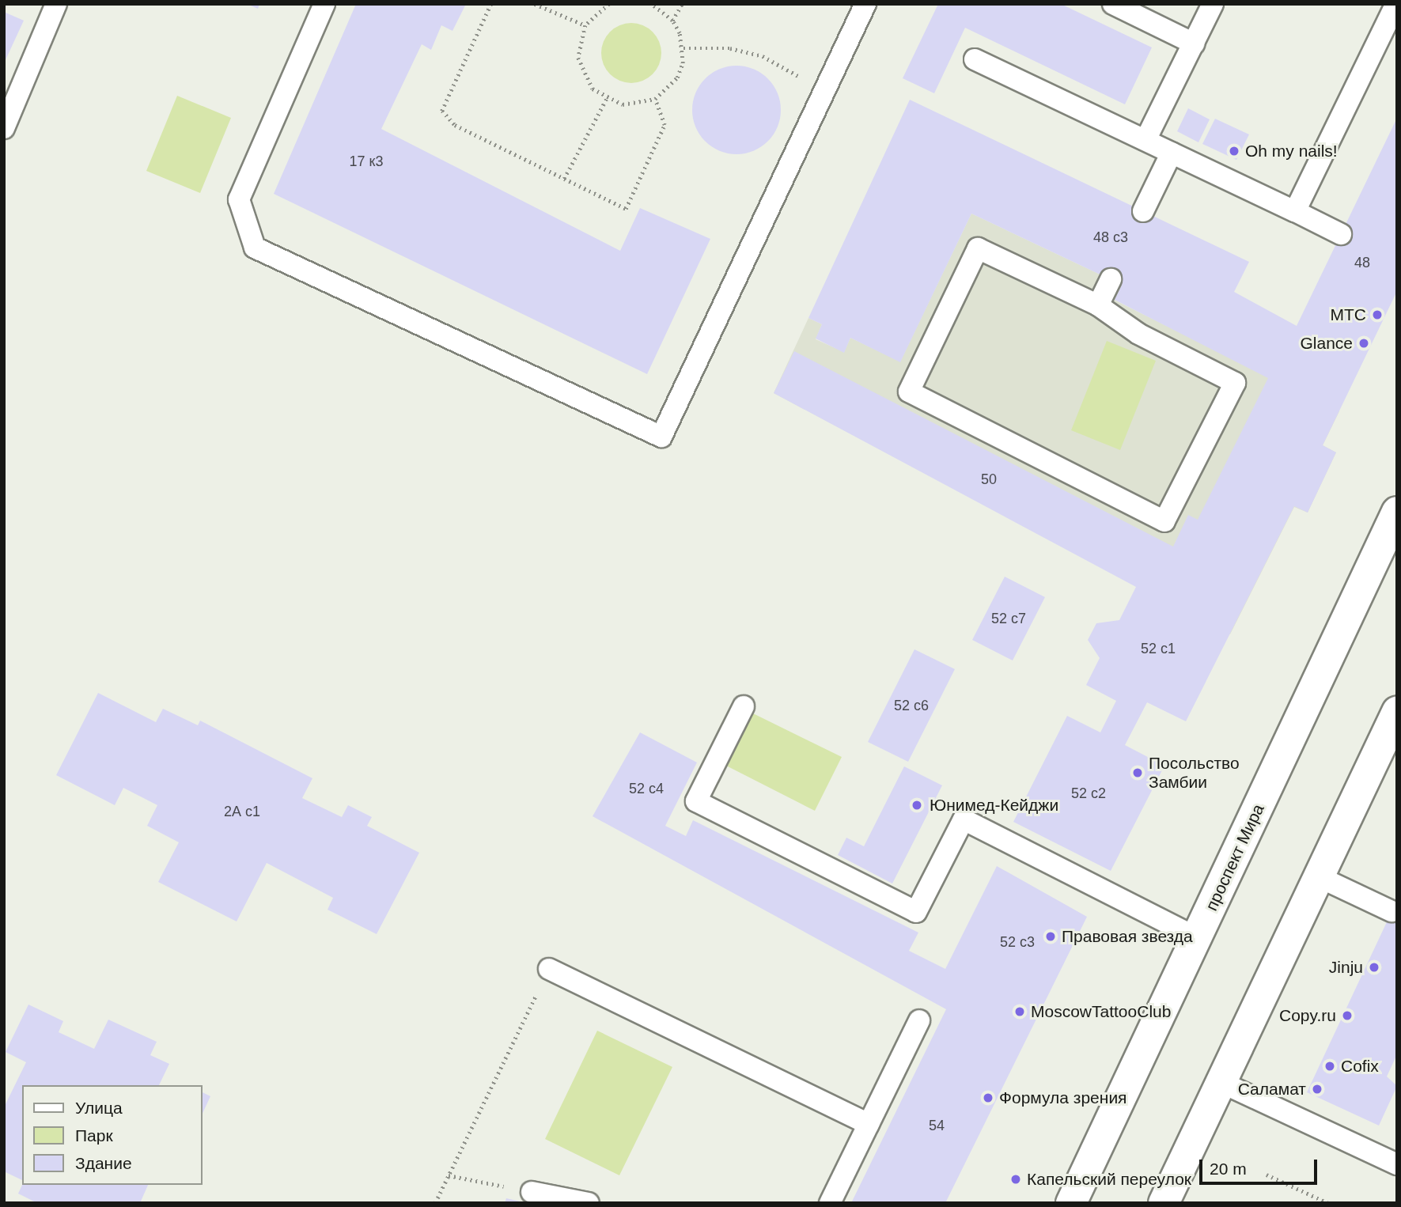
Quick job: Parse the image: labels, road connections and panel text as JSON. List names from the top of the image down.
{
  "streets": {
    "main road": ["проспект Мира"]
  },
  "places": [
    "Oh my nails!",
    "МТС",
    "Glance",
    "Посольство Замбии",
    "Юнимед-Кейджи",
    "Правовая звезда",
    "Jinju",
    "MoscowTattooClub",
    "Copy.ru",
    "Cofix",
    "Саламат",
    "Формула зрения",
    "Капельский переулок"
  ],
  "house_numbers": [
    "17 к3",
    "48 с3",
    "48",
    "50",
    "52 с7",
    "52 с1",
    "52 с6",
    "52 с4",
    "52 с2",
    "2А с1",
    "52 с3",
    "54"
  ],
  "legend": ["Улица", "Парк", "Здание"],
  "scale_bar": "20 m"
}
